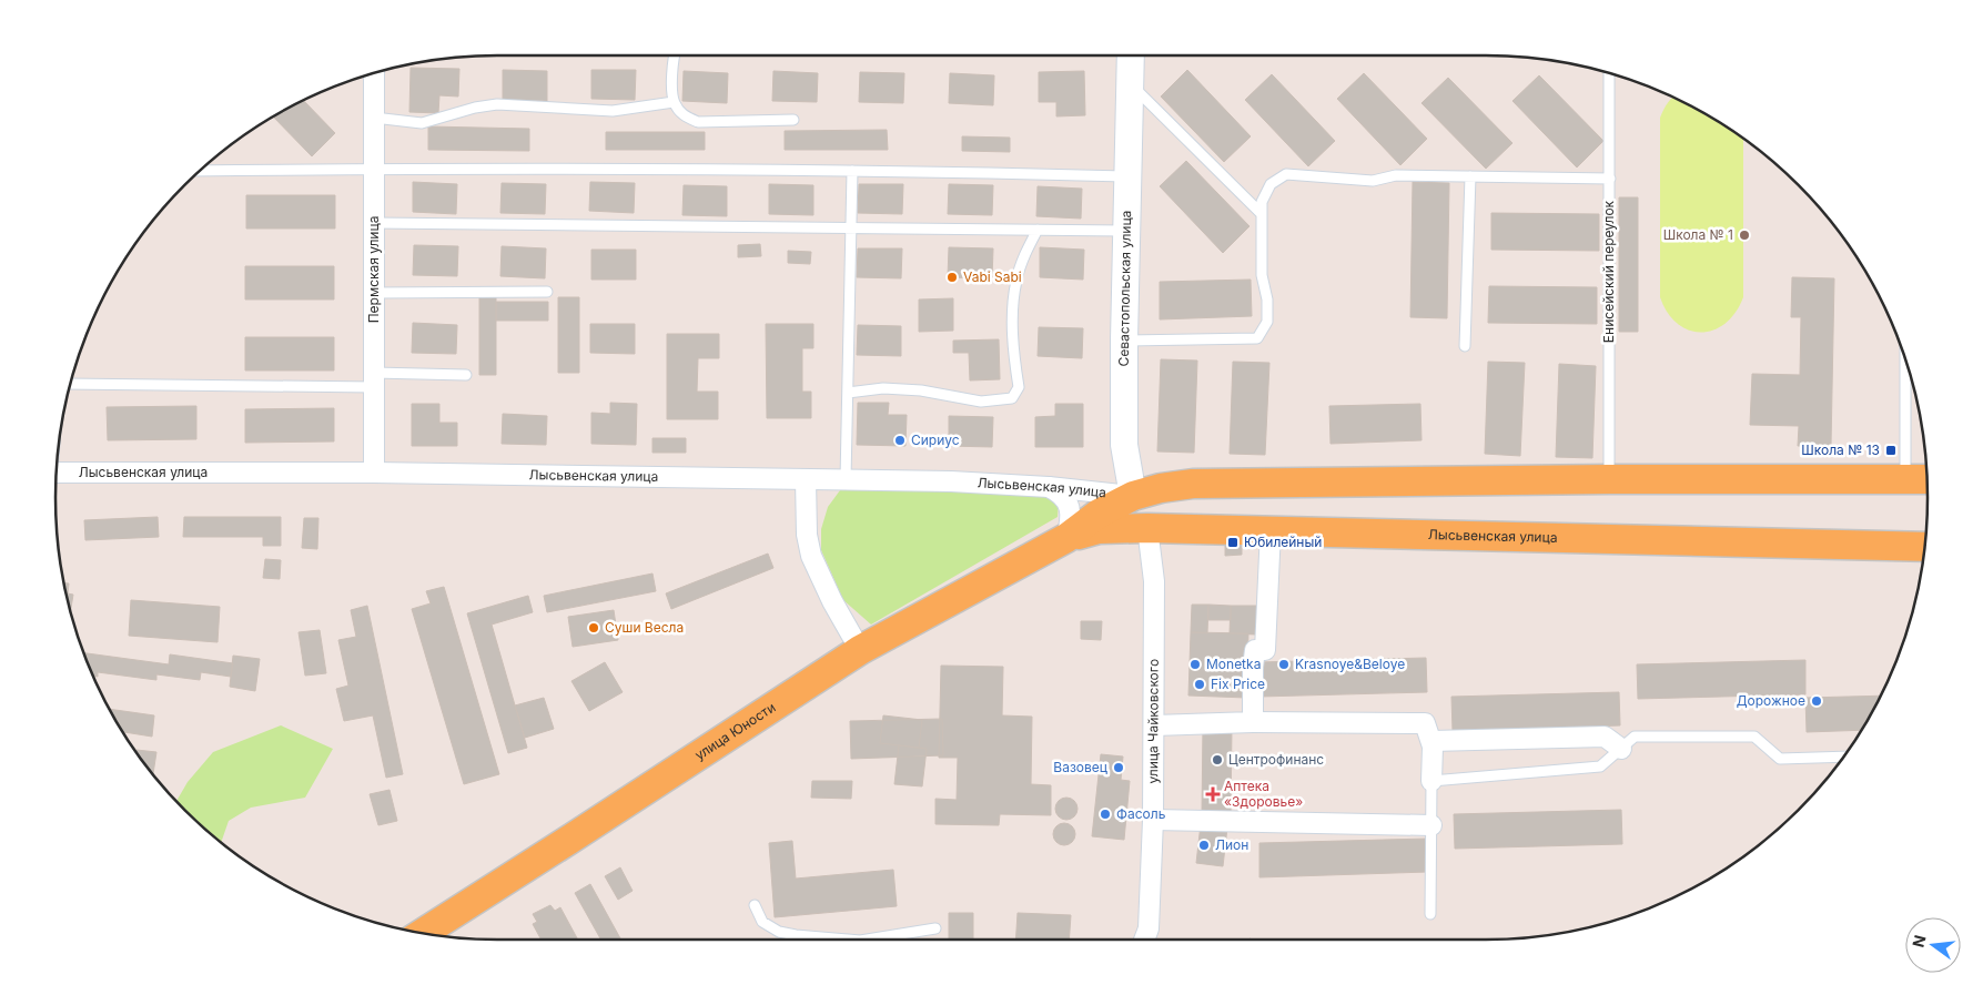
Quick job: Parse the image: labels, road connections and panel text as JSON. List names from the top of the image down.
{
  "streets": {
    "main road": ["Севастопольская улица", "Лысьвенская улица", "улица Юности"],
    "street": ["Пермская улица", "улица Чайковского"],
    "lane": ["Енисейский переулок"]
  },
  "crossings": [
    ["Пермская улица", "Лысьвенская улица"],
    ["Енисейский переулок", "Лысьвенская улица"],
    ["Севастопольская улица", "Лысьвенская улица"],
    ["Севастопольская улица", "улица Чайковского"],
    ["Лысьвенская улица", "улица Чайковского"],
    ["Лысьвенская улица", "улица Юности"]
  ],
  "places": {
    "other": [
      "Школа № 1",
      "Vabi Sabi",
      "Сириус",
      "Суши Весла",
      "Monetka",
      "Krasnoye&Beloye",
      "Fix Price",
      "Дорожное",
      "Центрофинанс",
      "Вазовец",
      "Фасоль",
      "Лион"
    ],
    "transit": ["Школа № 13", "Юбилейный"],
    "health": ["Аптека «Здоровье»"]
  },
  "north": "left"
}
